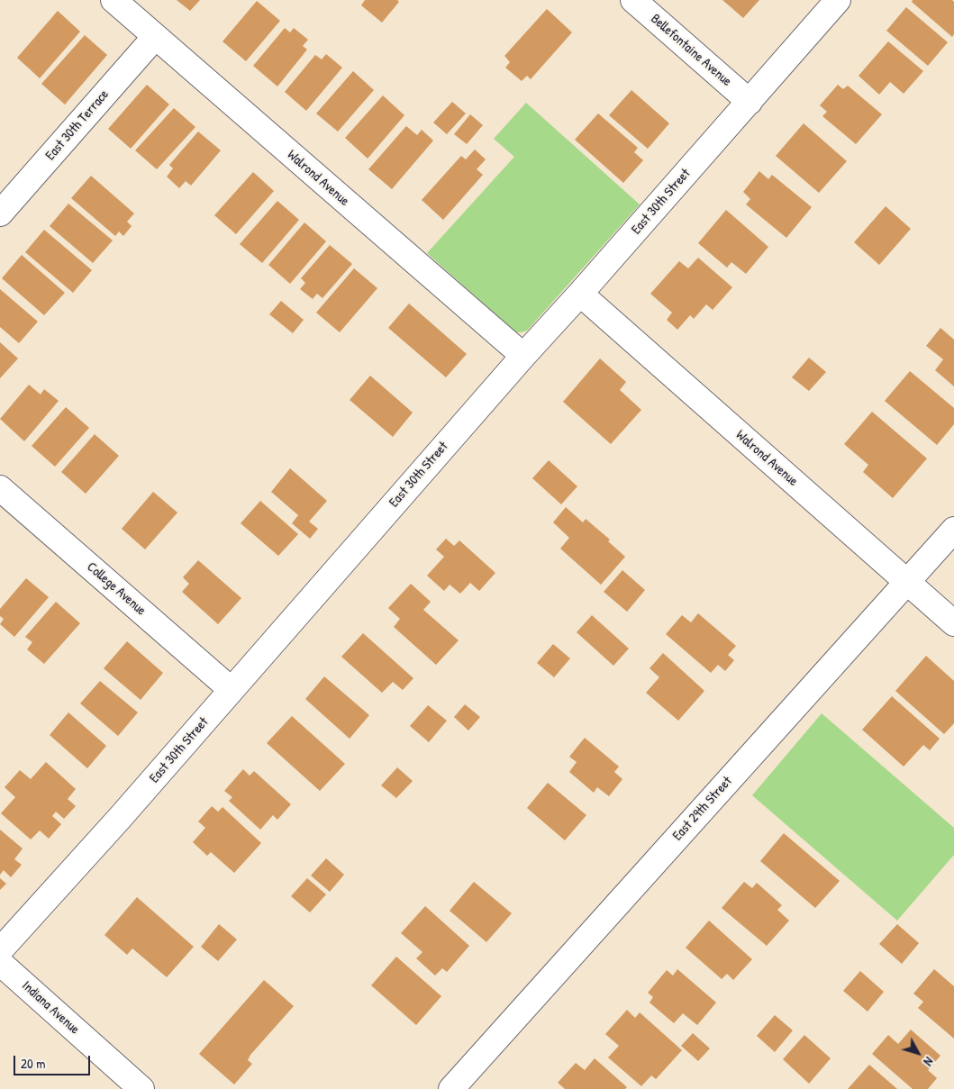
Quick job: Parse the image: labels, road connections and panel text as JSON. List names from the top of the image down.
{
  "streets": {
    "street": [
      "Bellefontaine Avenue",
      "East 30th Terrace",
      "Walrond Avenue",
      "East 30th Street",
      "College Avenue",
      "East 29th Street",
      "Indiana Avenue"
    ]
  },
  "crossings": [
    ["Bellefontaine Avenue", "East 30th Street"],
    ["East 30th Terrace", "Walrond Avenue"],
    ["Walrond Avenue", "East 30th Street"],
    ["Walrond Avenue", "East 29th Street"],
    ["East 30th Street", "College Avenue"]
  ],
  "scale_bar": "20 m",
  "north": "bottom right"
}
